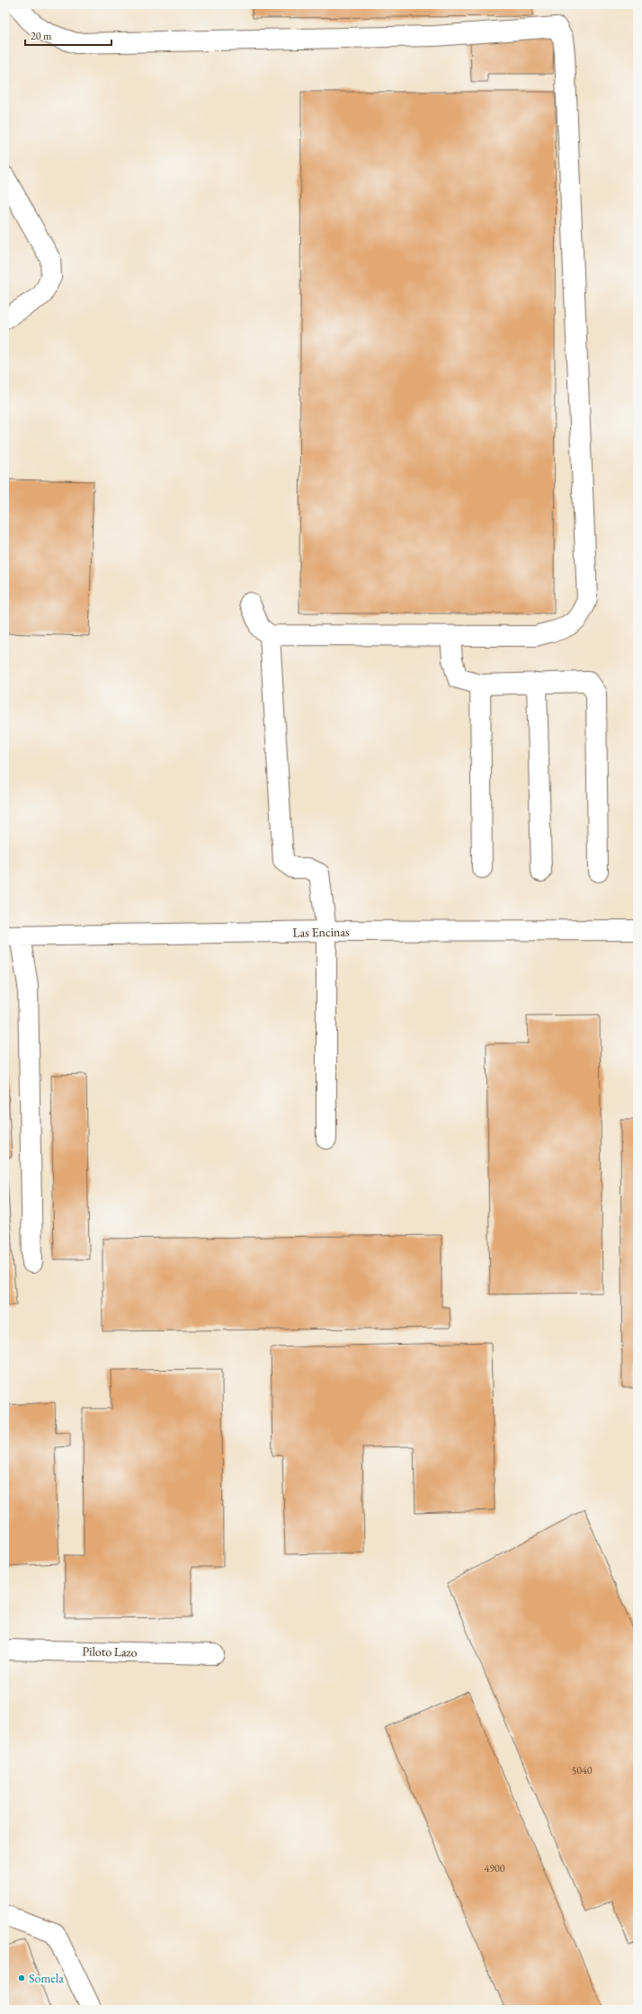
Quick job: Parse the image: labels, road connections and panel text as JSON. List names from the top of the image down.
{
  "streets": {
    "street": ["Las Encinas", "Piloto Lazo"]
  },
  "places": ["Somela"],
  "house_numbers": ["5040", "4900"],
  "scale_bar": "20 m"
}
